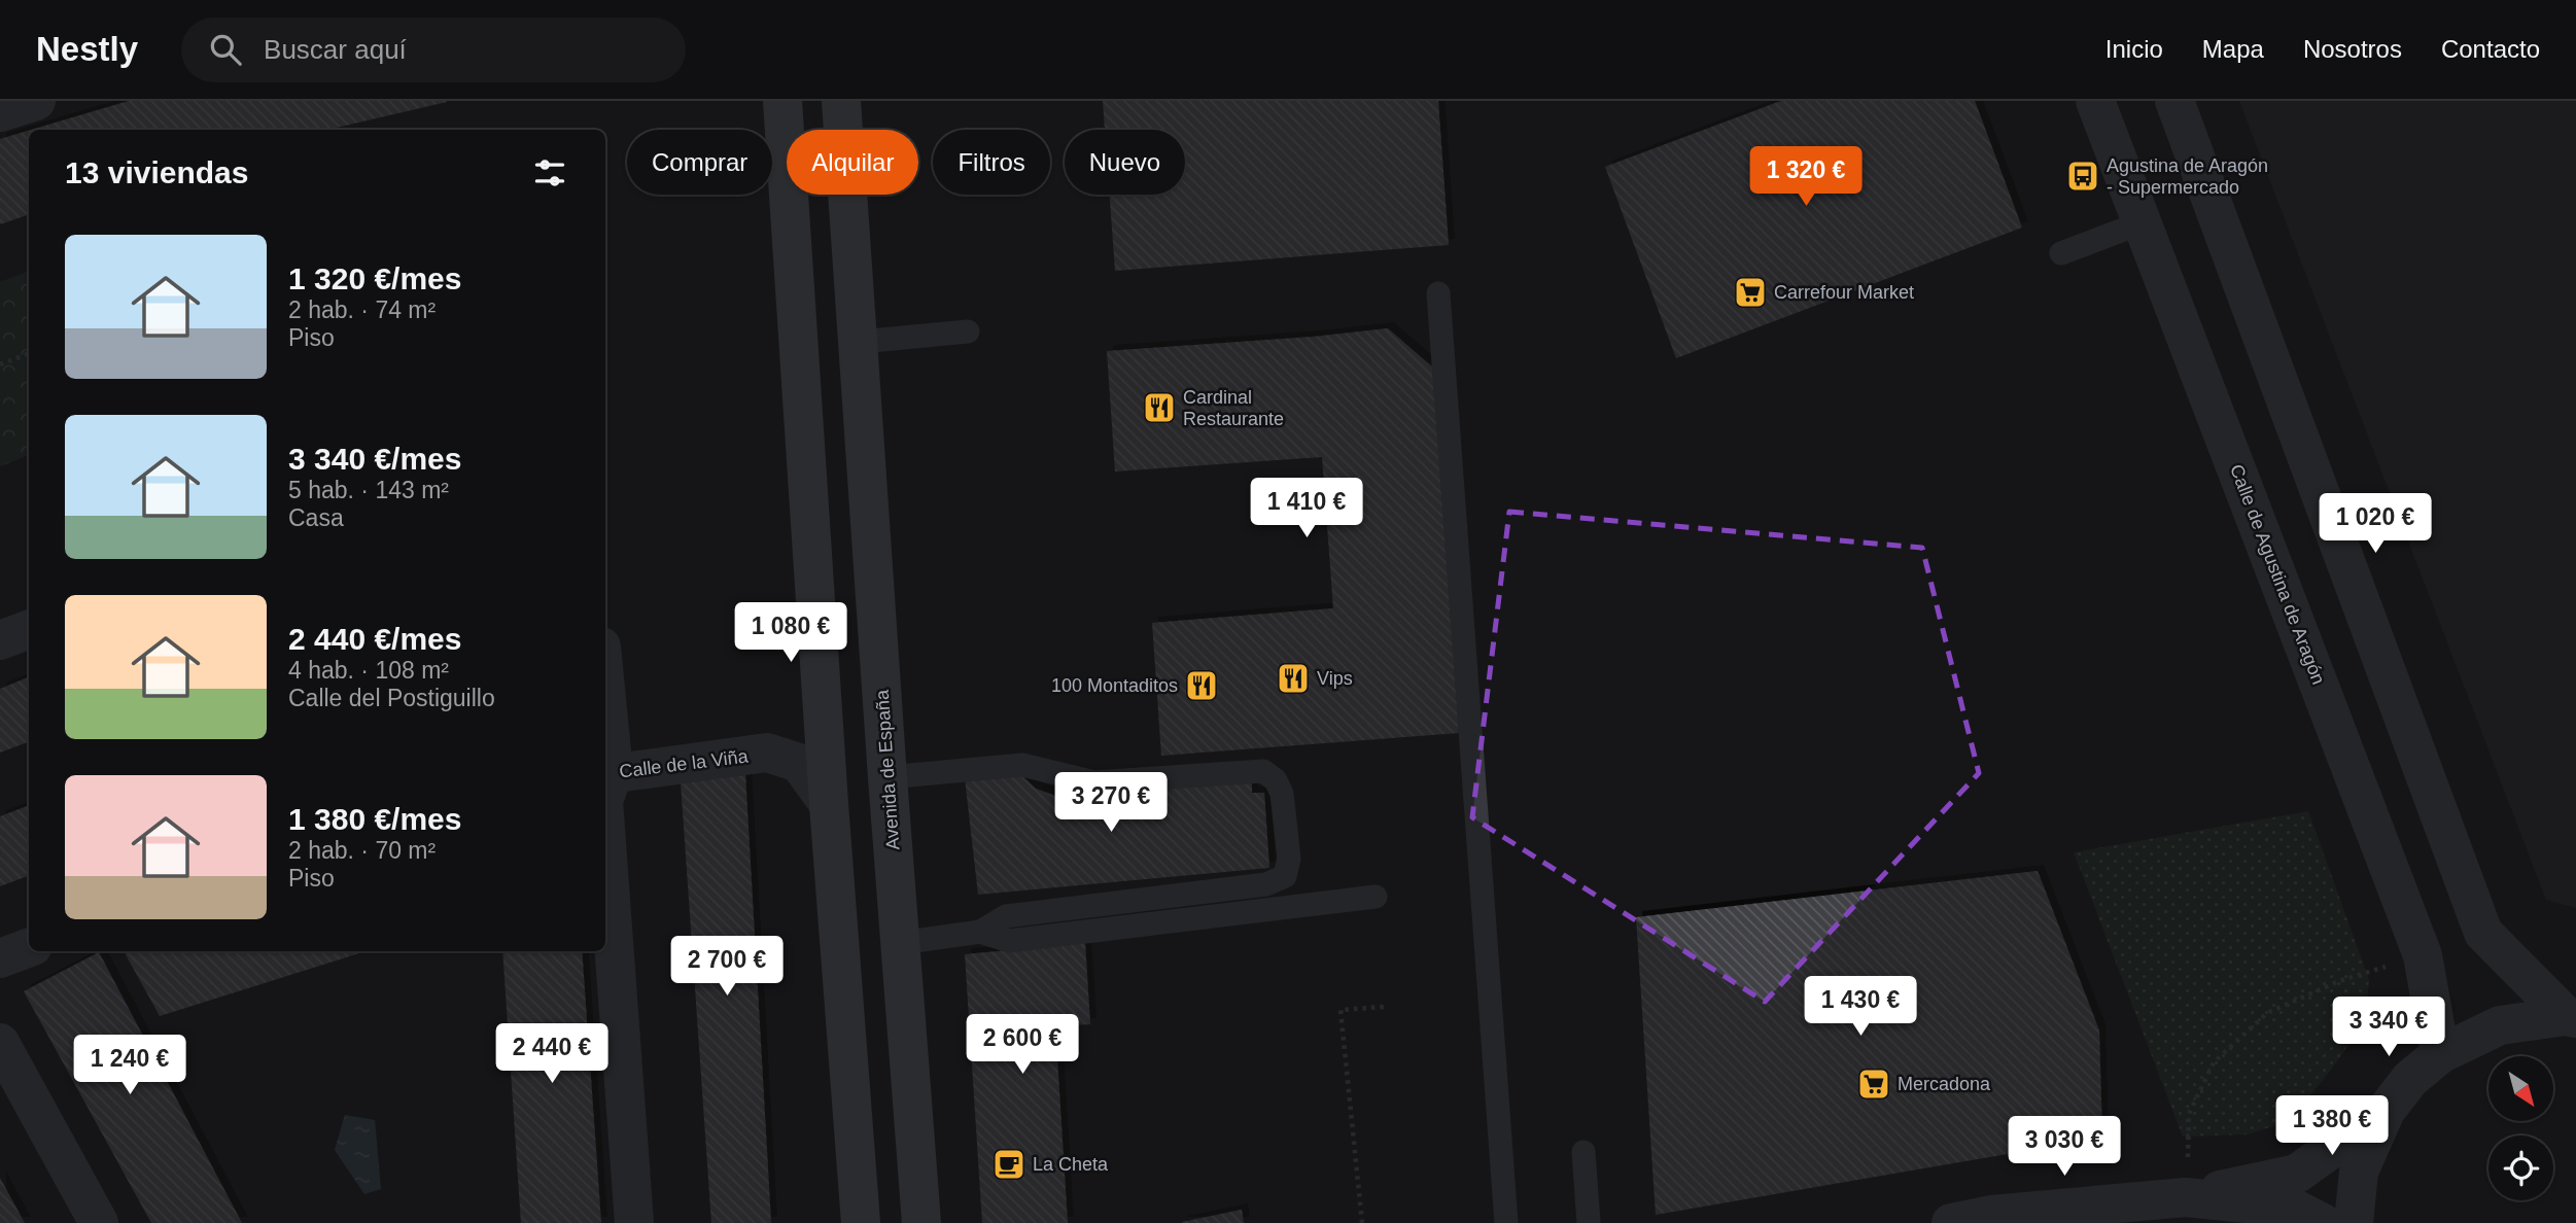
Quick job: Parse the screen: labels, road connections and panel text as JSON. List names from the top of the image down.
{
  "streets": {
    "street": ["Calle de Agustina de Aragón", "Calle de la Viña", "Avenida de España"]
  },
  "places": {
    "bus stop": ["Agustina de Aragón - Supermercado"],
    "supermarket": ["Carrefour Market", "Mercadona"],
    "restaurant": ["Cardinal Restaurante", "Vips", "100 Montaditos"],
    "cafe": ["La Cheta"]
  },
  "north": "bottom right",
  "page": {
    "header": "Nestly",
    "search": "Buscar aquí",
    "nav": [
      "Inicio",
      "Mapa",
      "Nosotros",
      "Contacto"
    ],
    "chip": [
      "Comprar",
      "Alquilar",
      "Filtros",
      "Nuevo"
    ],
    "heading": "13 viviendas",
    "price": [
      "1 320 €",
      "1 410 €",
      "1 020 €",
      "1 080 €",
      "3 270 €",
      "2 700 €",
      "1 430 €",
      "3 340 €",
      "2 600 €",
      "2 440 €",
      "1 240 €",
      "1 380 €",
      "3 030 €"
    ],
    "list": [
      {
        "name": "1 320 €/mes",
        "note": "2 hab. · 74 m² · Piso"
      },
      {
        "name": "3 340 €/mes",
        "note": "5 hab. · 143 m² · Casa"
      },
      {
        "name": "2 440 €/mes",
        "note": "4 hab. · 108 m² · Calle del Postiguillo"
      },
      {
        "name": "1 380 €/mes",
        "note": "2 hab. · 70 m² · Piso"
      }
    ]
  }
}
